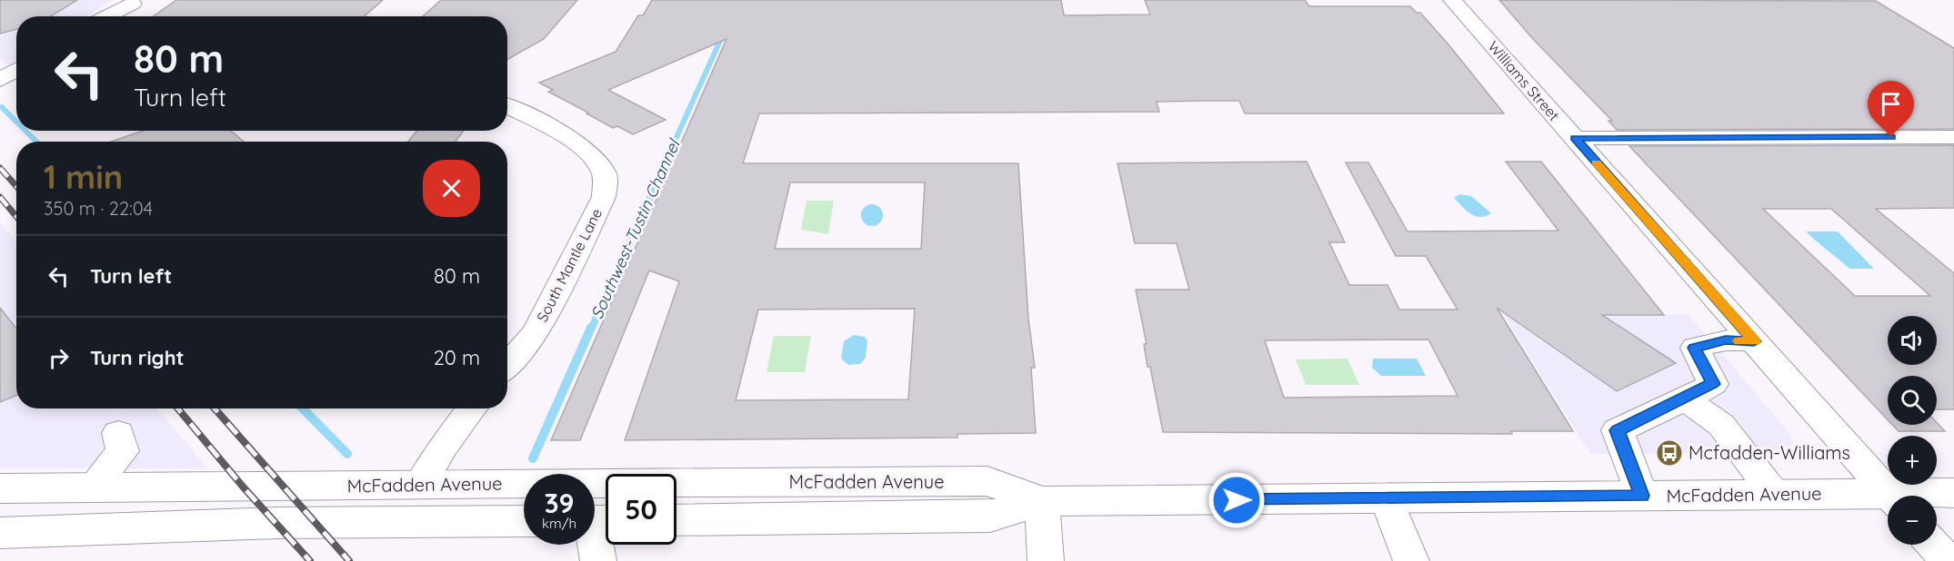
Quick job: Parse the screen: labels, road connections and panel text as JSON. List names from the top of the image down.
{
  "streets": {
    "main road": ["McFadden Avenue"],
    "street": ["Williams Street", "South Mantle Lane"]
  },
  "water": ["Southwest-Tustin Channel"],
  "places": {
    "bus stop": ["Mcfadden-Williams"]
  },
  "page": {
    "turn": ["80 m", "Turn left"],
    "heading": ["1 min", "350 m · 22:04"],
    "list": [
      {
        "name": "Turn left",
        "value": "80 m"
      },
      {
        "name": "Turn right",
        "value": "20 m"
      }
    ],
    "map_buttons": ["+", "−"],
    "speed": "39 km/h",
    "limit": "50"
  }
}
